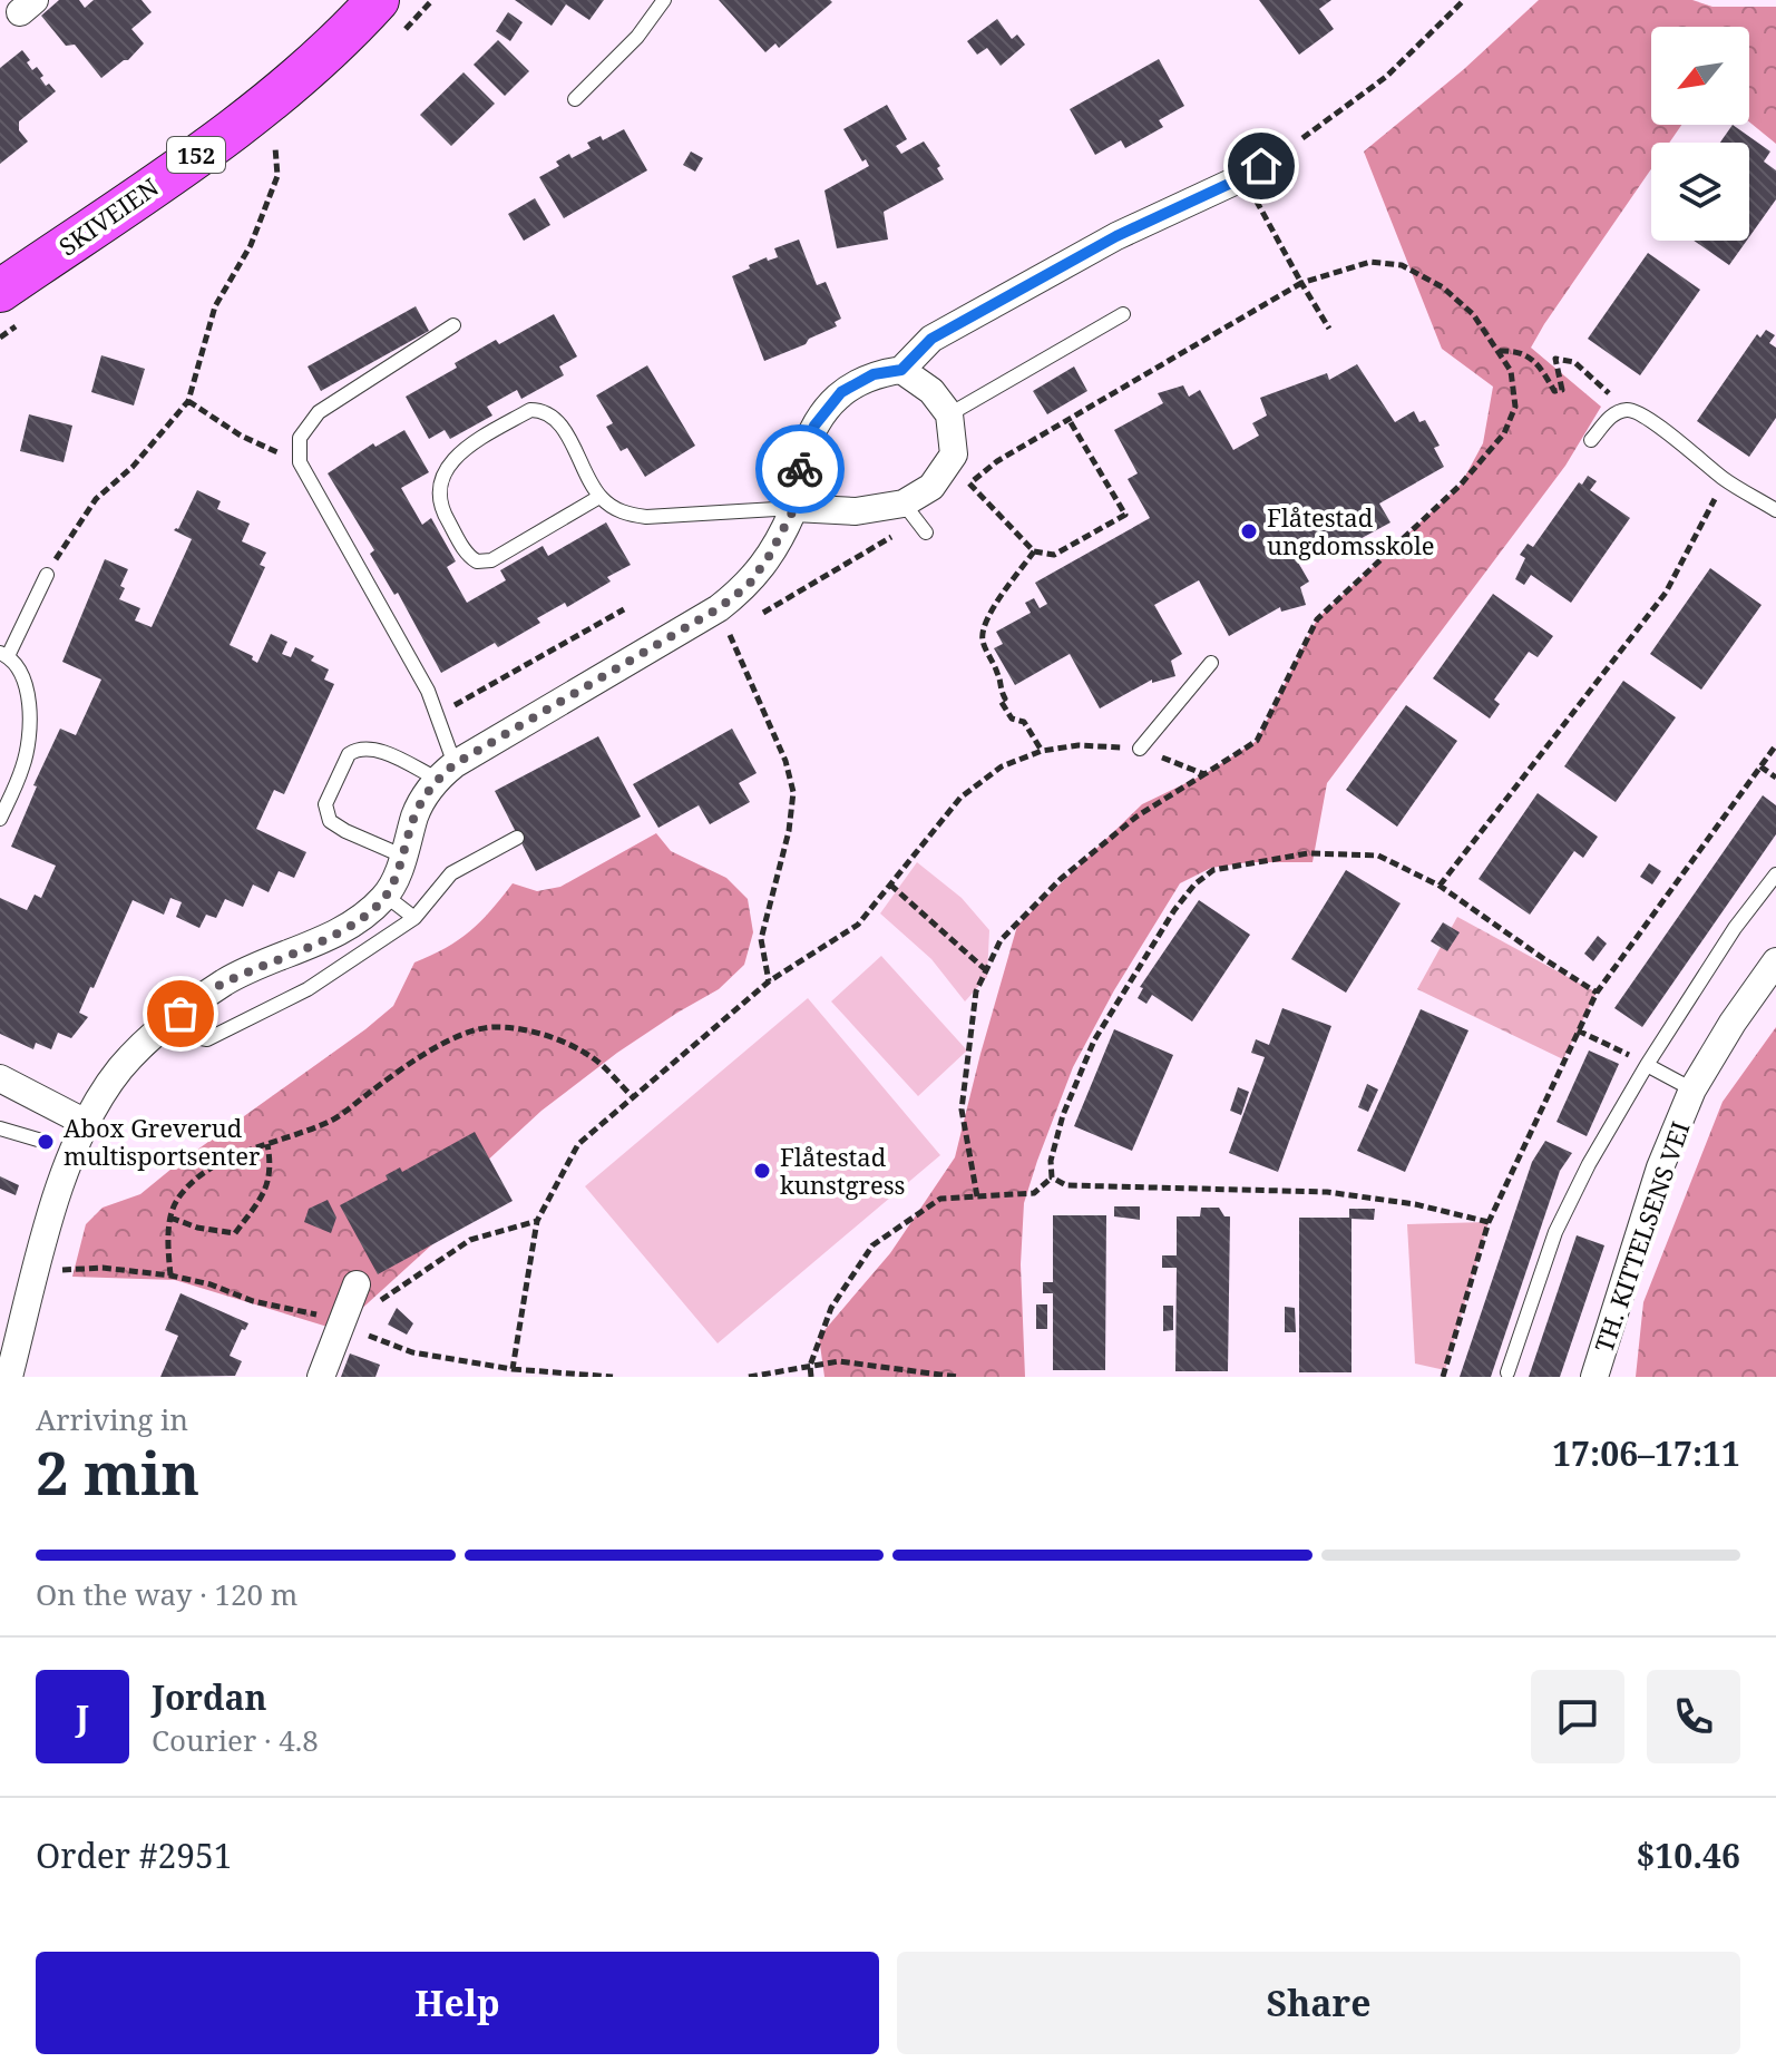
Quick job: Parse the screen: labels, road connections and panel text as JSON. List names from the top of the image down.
{
  "streets": {
    "main road": ["152", "SKIVEIEN"],
    "street": ["TH. KITTELSENS VEI"]
  },
  "places": ["Flåtestad ungdomsskole", "Abox Greverud multisportsenter", "Flåtestad kunstgress"],
  "north": "bottom left",
  "page": {
    "heading": ["2 min", "Arriving in", "17:06–17:11"],
    "panel": [
      "Jordan",
      "Courier · 4.8",
      "Order #2951",
      "$10.46"
    ],
    "bar": "On the way · 120 m",
    "round": "J",
    "buttons": ["Help", "Share"]
  }
}
